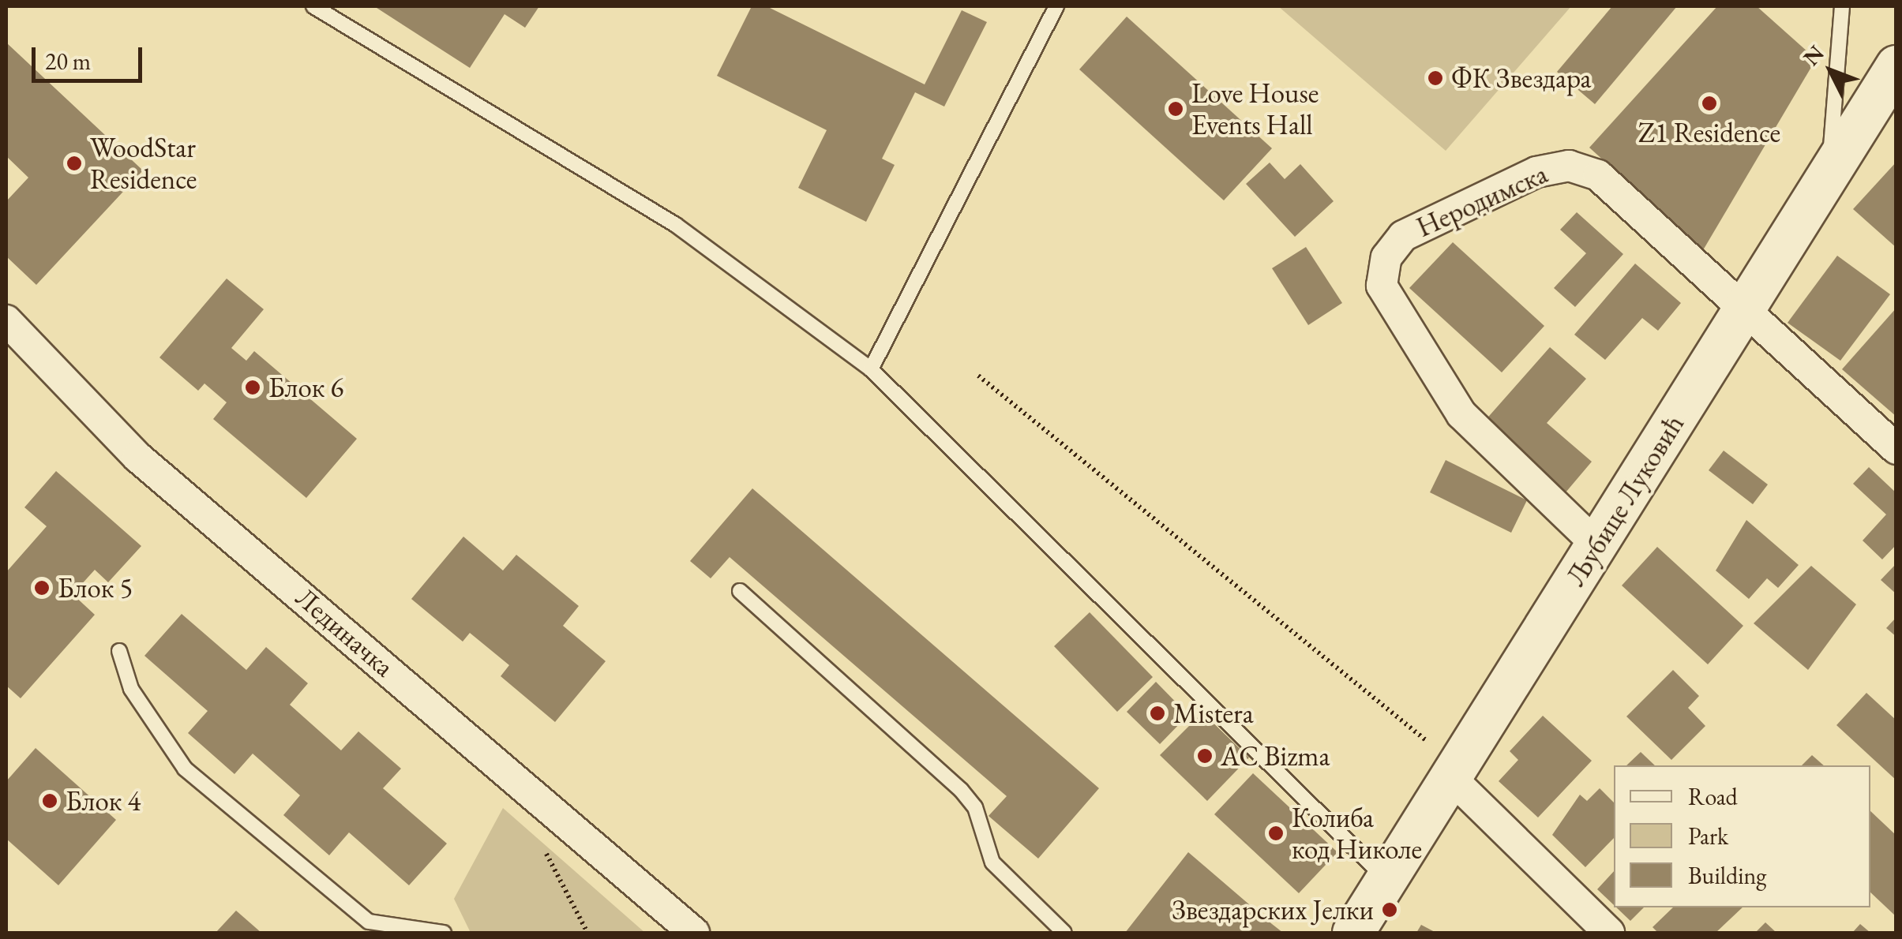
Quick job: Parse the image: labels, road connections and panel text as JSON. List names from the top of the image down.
{
  "streets": {
    "street": ["Неродимска", "Љубице Луковић", "Лединачка"]
  },
  "crossings": [
    ["Неродимска", "Љубице Луковић"]
  ],
  "places": [
    "ФК Звездара",
    "Z1 Residence",
    "Love House Events Hall",
    "WoodStar Residence",
    "Блок 6",
    "Блок 5",
    "Mistera",
    "AC Bizma",
    "Блок 4",
    "Колиба код Николе",
    "Звездарских Јелки"
  ],
  "legend": ["Road", "Park", "Building"],
  "scale_bar": "20 m",
  "north": "top left"
}
